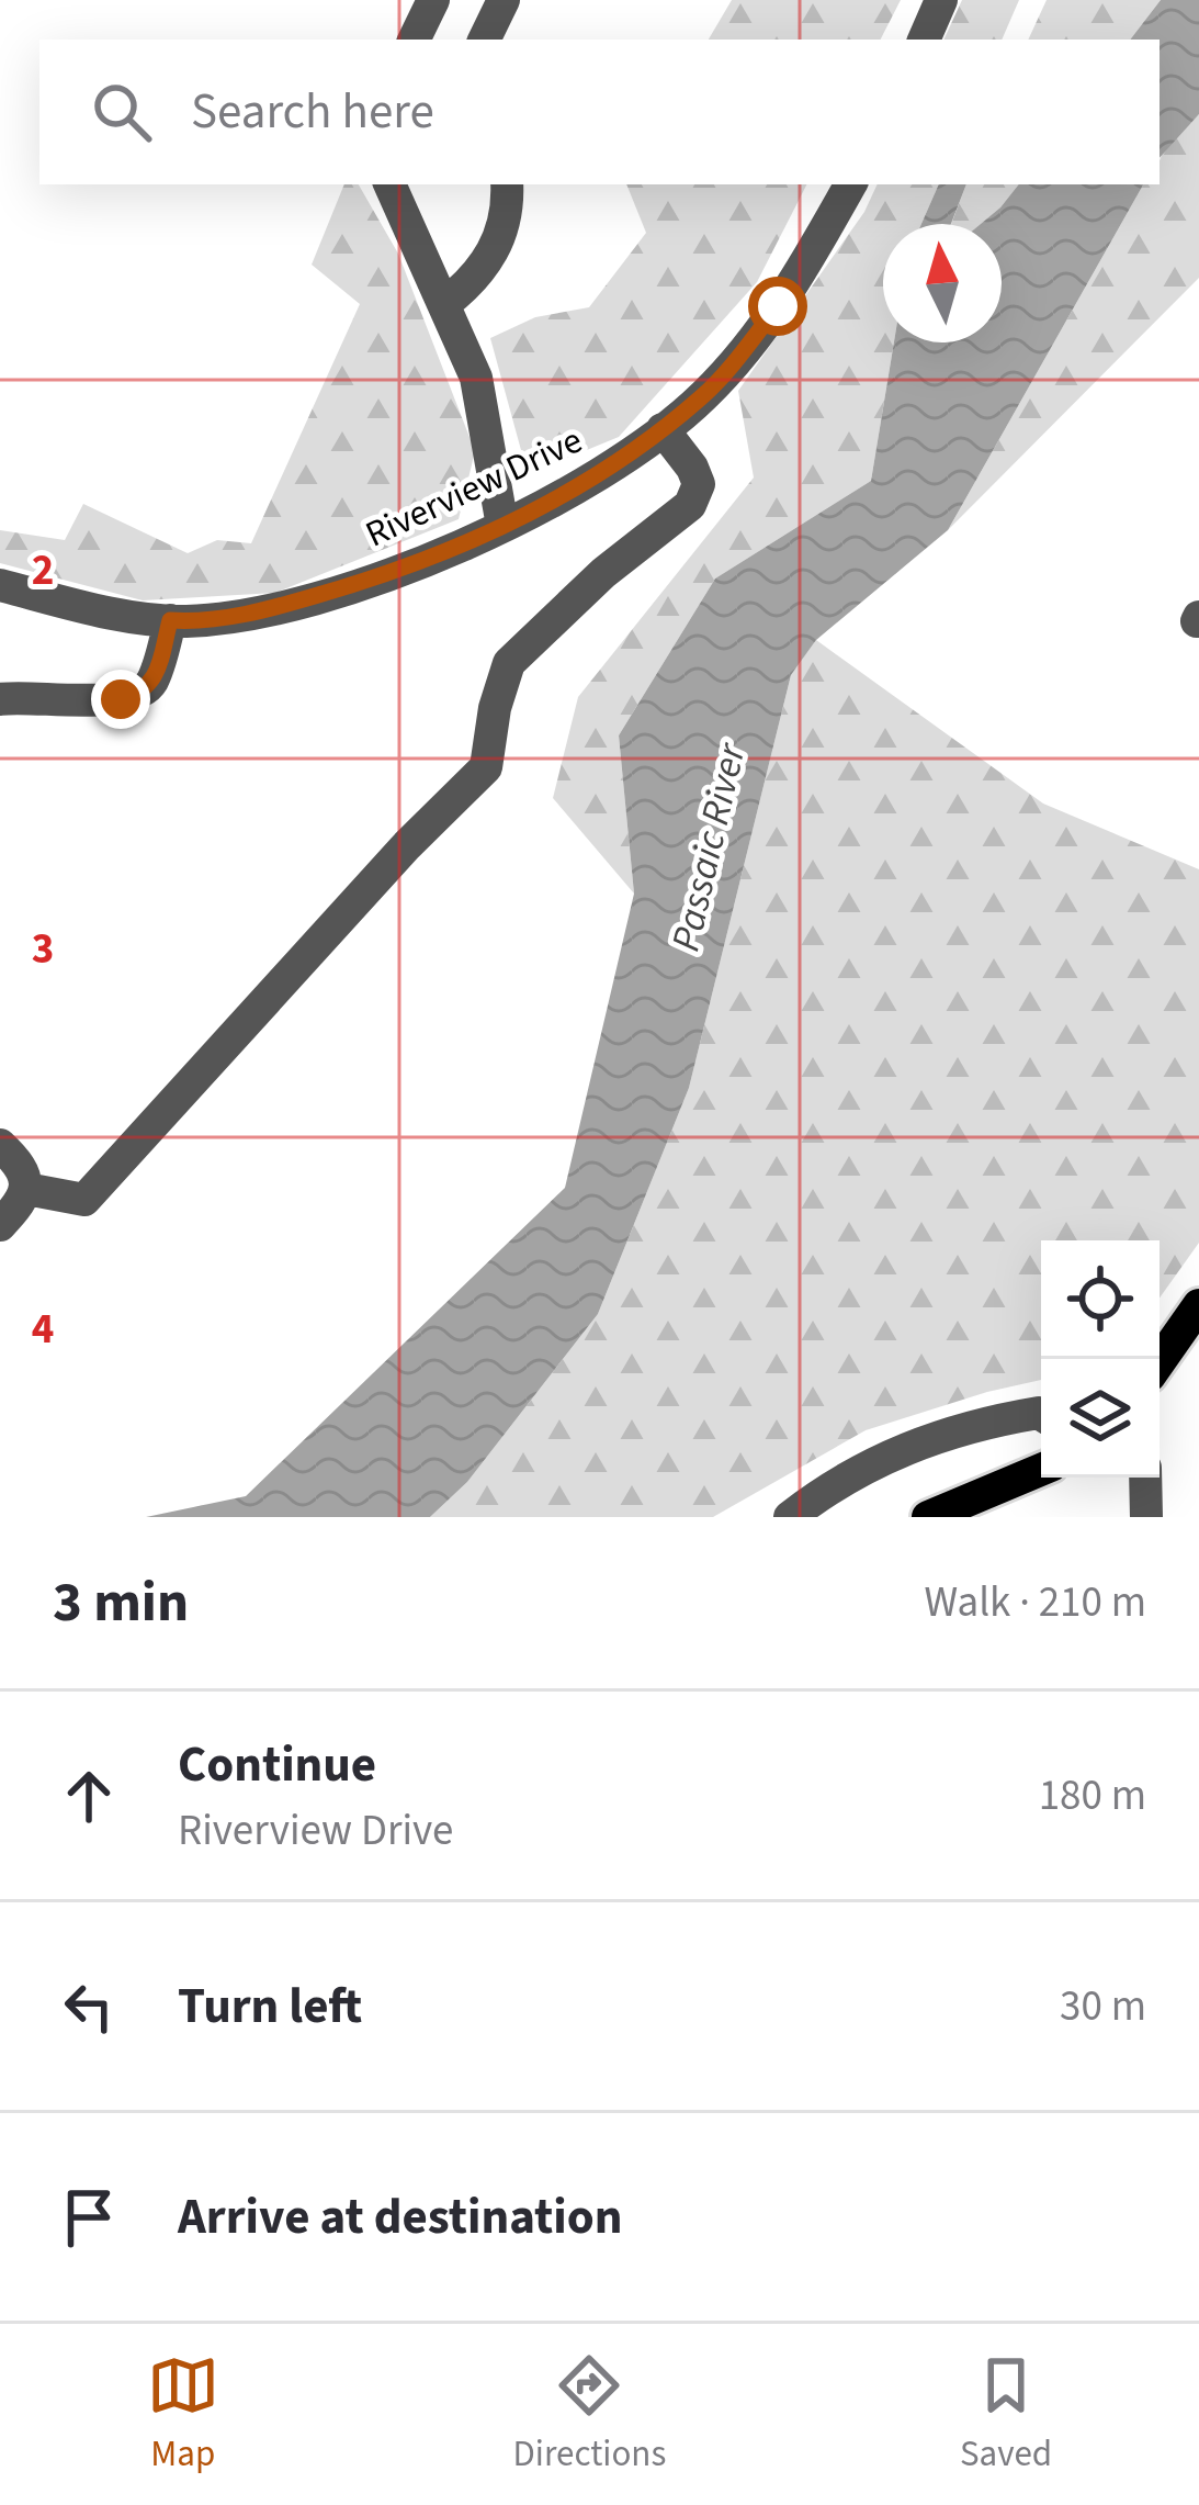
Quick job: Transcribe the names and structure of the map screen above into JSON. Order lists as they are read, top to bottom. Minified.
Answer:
{"streets":{"street":["Riverview Drive"]},"water":["Passaic River"],"north":"top","page":{"search":"Search here","heading":["3 min","Walk · 210 m"],"list":[["Continue","Riverview Drive","180 m"],["Turn left","30 m"],"Arrive at destination"],"nav":["Map","Directions","Saved"]},"grid":{"rows":["2","3","4"]}}
